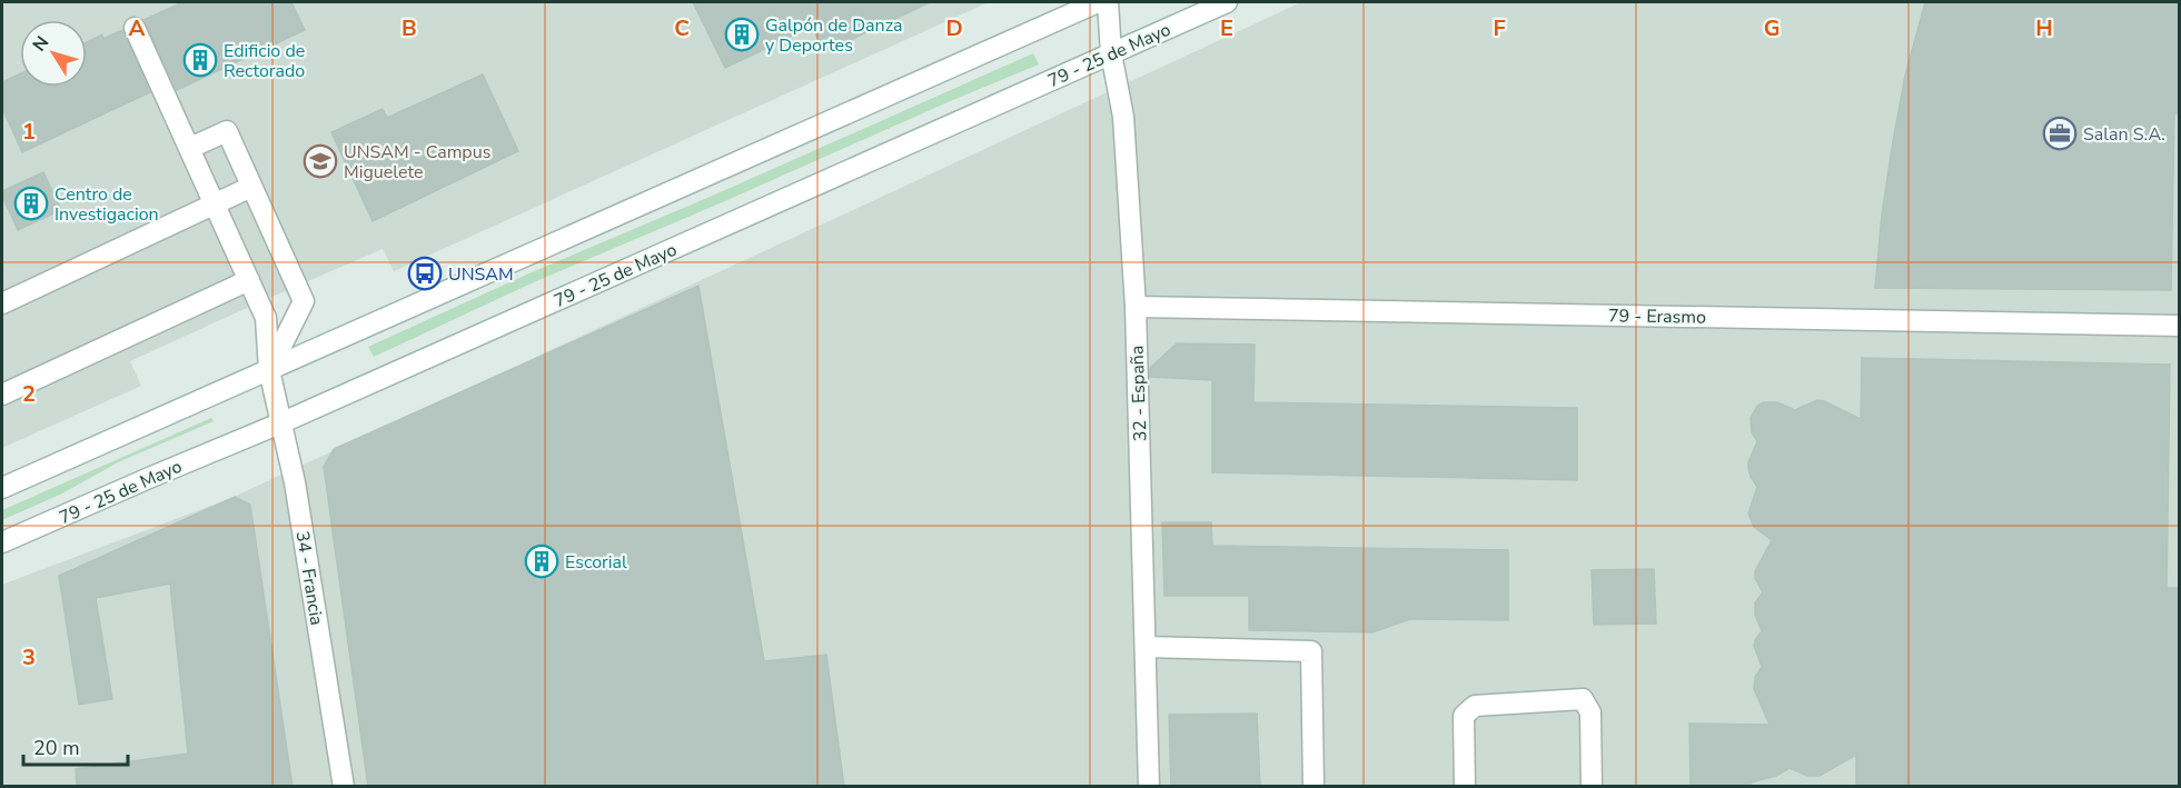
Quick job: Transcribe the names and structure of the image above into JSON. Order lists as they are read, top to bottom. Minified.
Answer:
{"streets":{"main road":["79 - 25 de Mayo","79 - Erasmo","32 - España","34 - Francia"]},"crossings":[["79 - 25 de Mayo","32 - España"],["79 - 25 de Mayo","34 - Francia"],["79 - Erasmo","32 - España"]],"places":{"building":["Galpón de Danza y Deportes","Edificio de Rectorado","Centro de Investigacion","Escorial"],"office":["Salan S.A."],"school or university":["UNSAM - Campus Miguelete"],"bus stop":["UNSAM"]},"scale_bar":"20 m","north":"top left","grid":{"columns":["A","B","C","D","E","F","G","H"],"rows":["1","2","3"]}}
